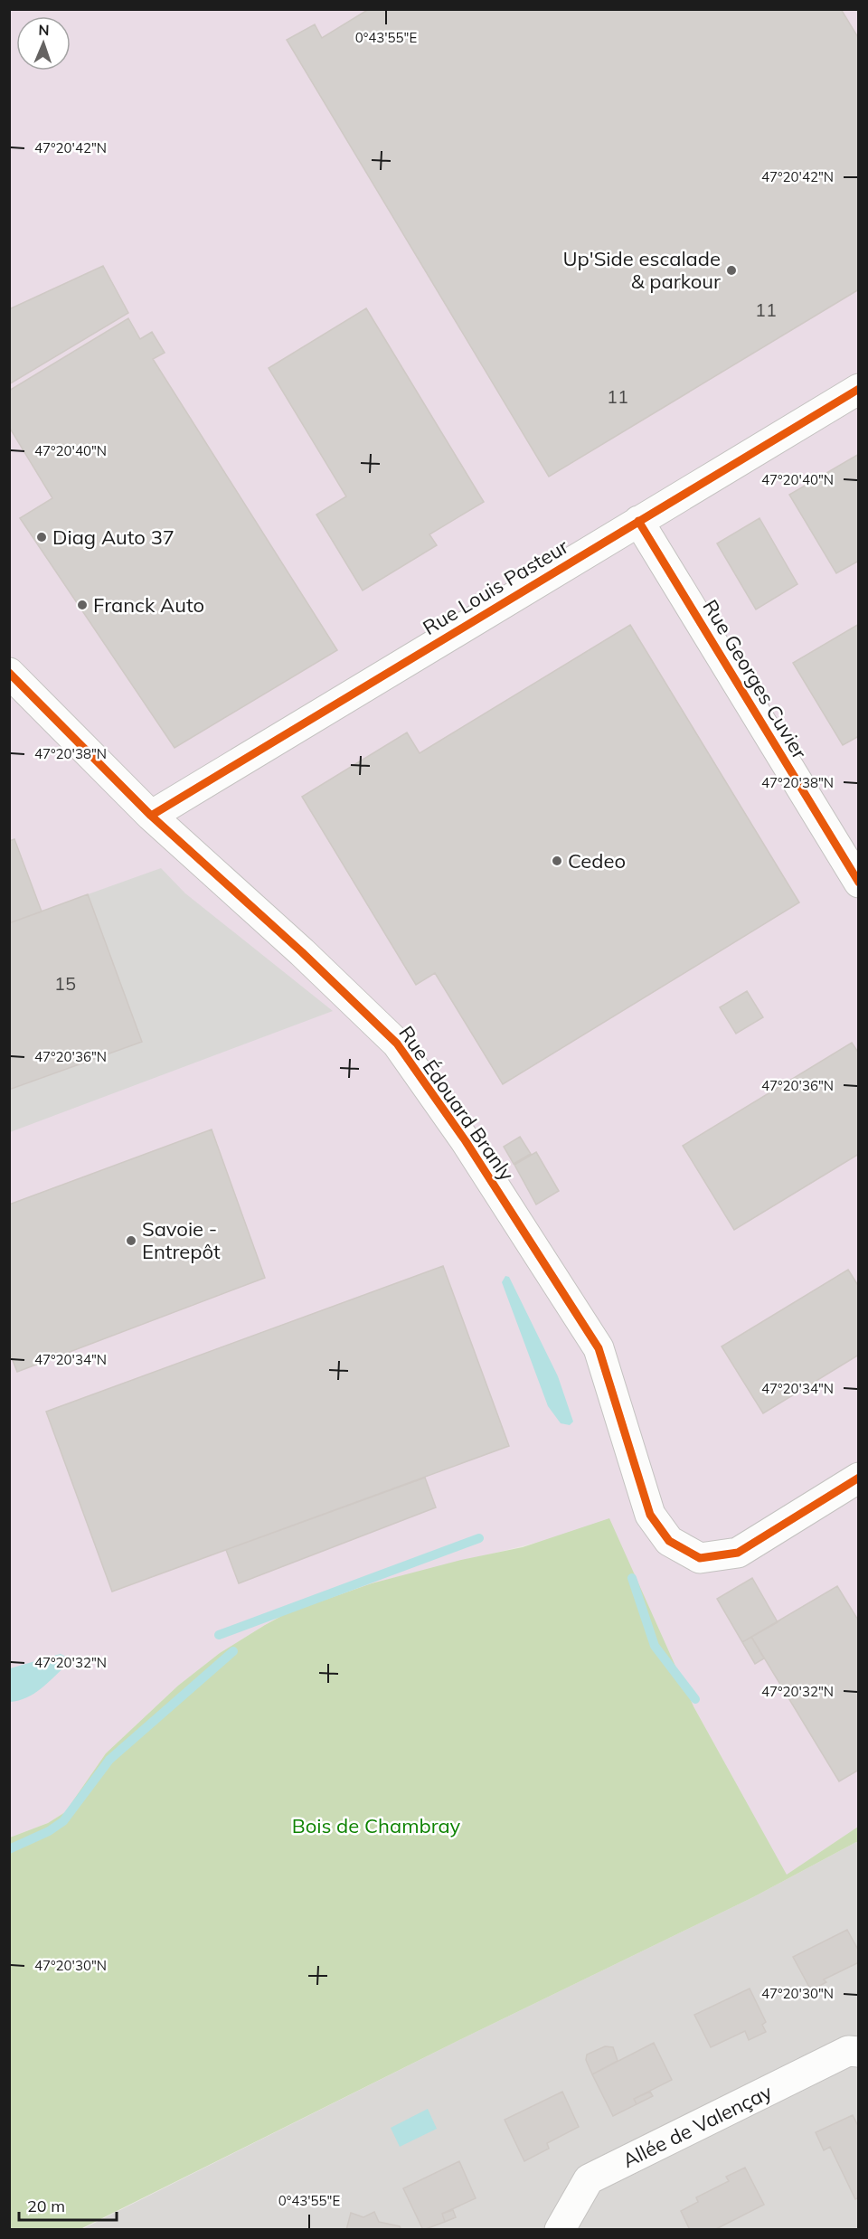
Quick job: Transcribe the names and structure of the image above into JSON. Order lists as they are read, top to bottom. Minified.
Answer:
{"streets":{"street":["Rue Louis Pasteur","Rue Georges Cuvier","Rue Édouard Branly","Allée de Valençay"]},"crossings":[["Rue Louis Pasteur","Rue Georges Cuvier"],["Rue Louis Pasteur","Rue Édouard Branly"]],"parks":["Bois de Chambray"],"places":["Up'Side escalade & parkour","Diag Auto 37","Franck Auto","Cedeo","Savoie - Entrepôt"],"house_numbers":["11","11","15"],"scale_bar":"20 m","north":"top","coordinates":["0°43'55\"E","47°20'42\"N","47°20'40\"N","47°20'38\"N","47°20'36\"N","47°20'34\"N","47°20'32\"N","47°20'30\"N"]}
